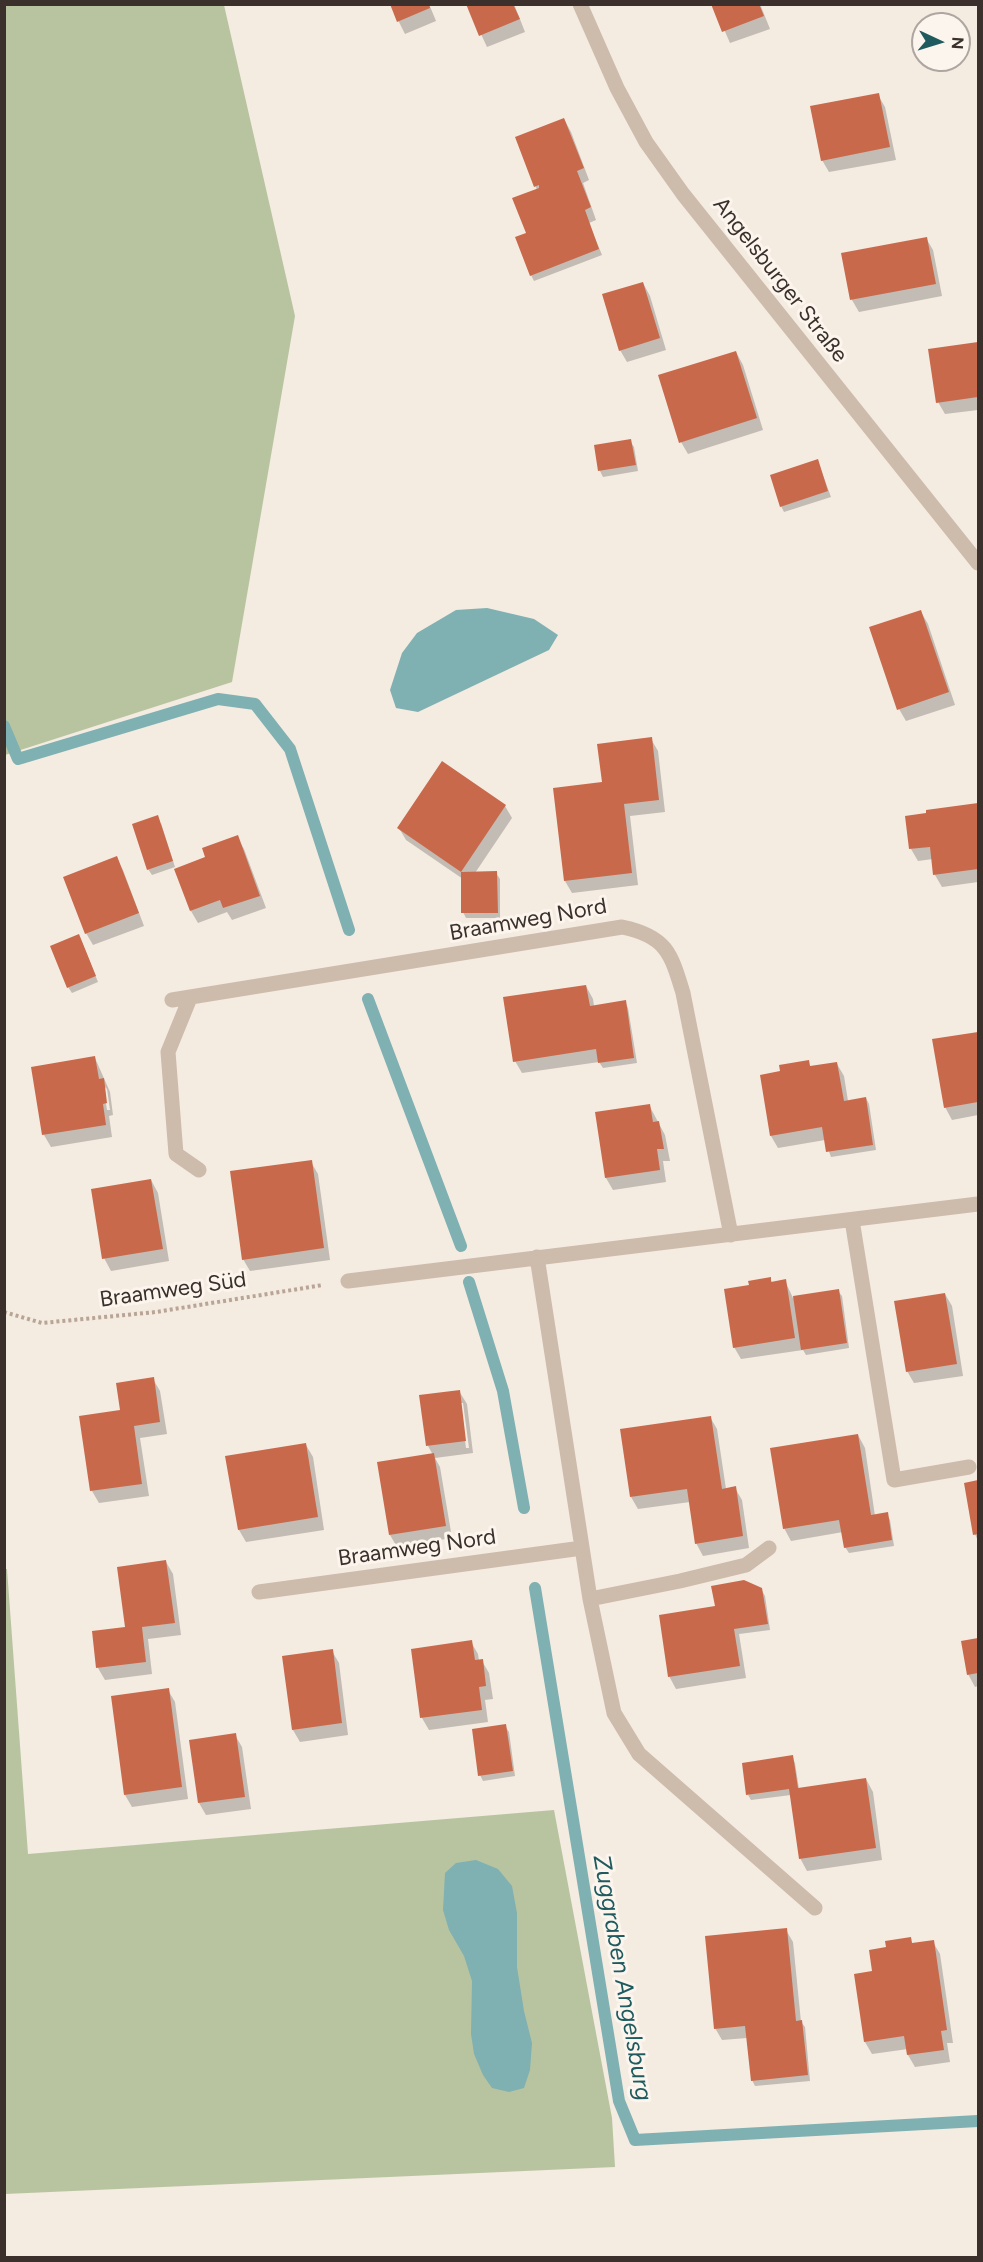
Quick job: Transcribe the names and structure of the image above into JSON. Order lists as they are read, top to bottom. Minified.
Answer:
{"streets":{"street":["Angelsburger Straße","Braamweg Nord"],"path":["Braamweg Süd"]},"water":["Zuggraben Angelsburg"],"north":"right"}
